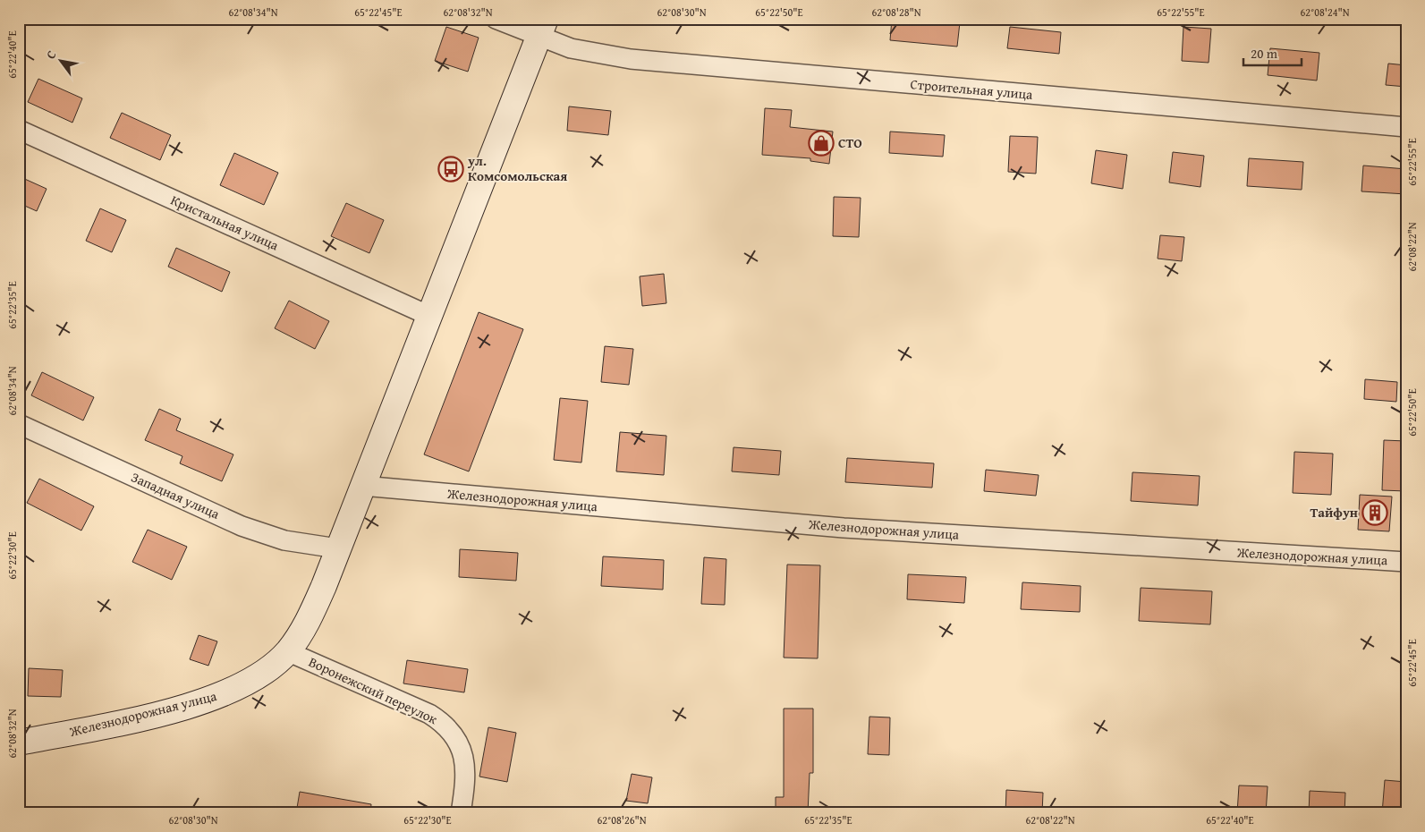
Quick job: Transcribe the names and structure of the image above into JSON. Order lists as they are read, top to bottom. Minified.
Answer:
{"streets":{"main road":["Железнодорожная улица"],"street":["Строительная улица","Кристальная улица","Западная улица","Воронежский переулок"]},"crossings":[["Строительная улица","Железнодорожная улица"],["Кристальная улица","Железнодорожная улица"],["Западная улица","Железнодорожная улица"],["Железнодорожная улица","Воронежский переулок"]],"places":{"shop":["СТО"],"bus stop":["ул. Комсомольская"],"building":["Тайфун"]},"scale_bar":"20 m","north":"top left","coordinates":["62°08'34\"N","65°22'45\"E","62°08'32\"N","62°08'30\"N","65°22'50\"E","62°08'28\"N","65°22'55\"E","62°08'24\"N","65°22'40\"E","62°08'22\"N","65°22'35\"E","65°22'30\"E","62°08'26\"N"]}
